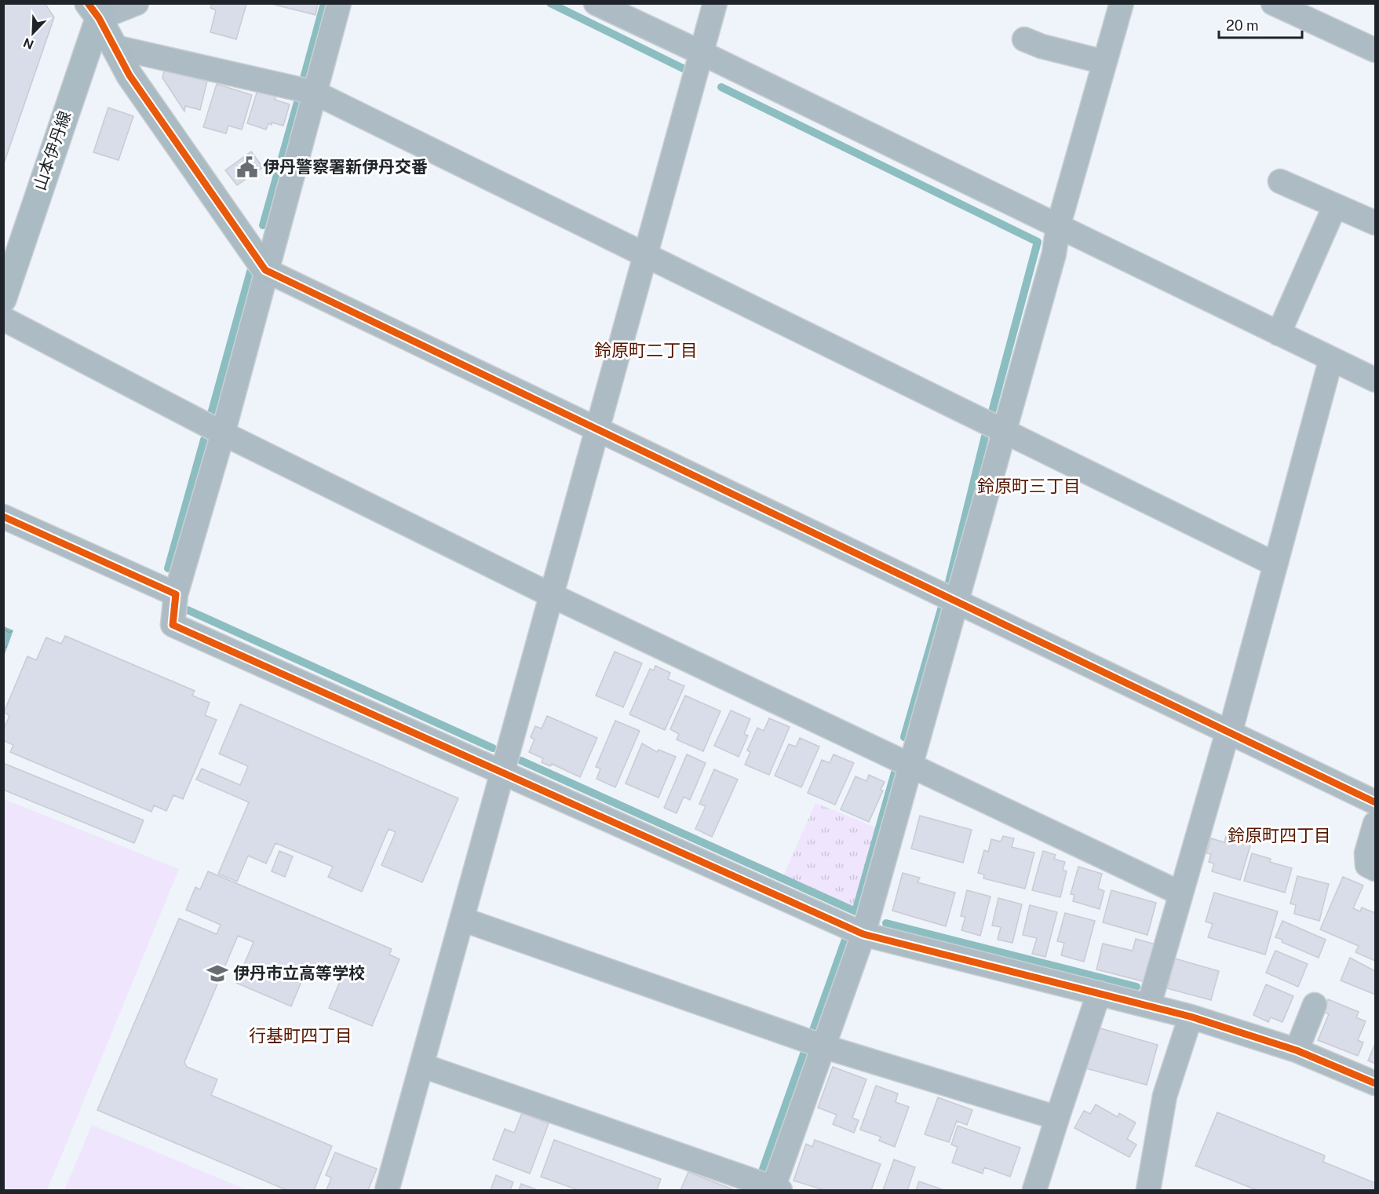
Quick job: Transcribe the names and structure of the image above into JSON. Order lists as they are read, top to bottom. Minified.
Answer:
{"streets":{"street":["山本伊丹線"]},"districts":["鈴原町二丁目","鈴原町三丁目","鈴原町四丁目","行基町四丁目"],"places":{"public building":["伊丹警察署新伊丹交番"],"school or university":["伊丹市立高等学校"]},"scale_bar":"20 m","north":"bottom left"}
